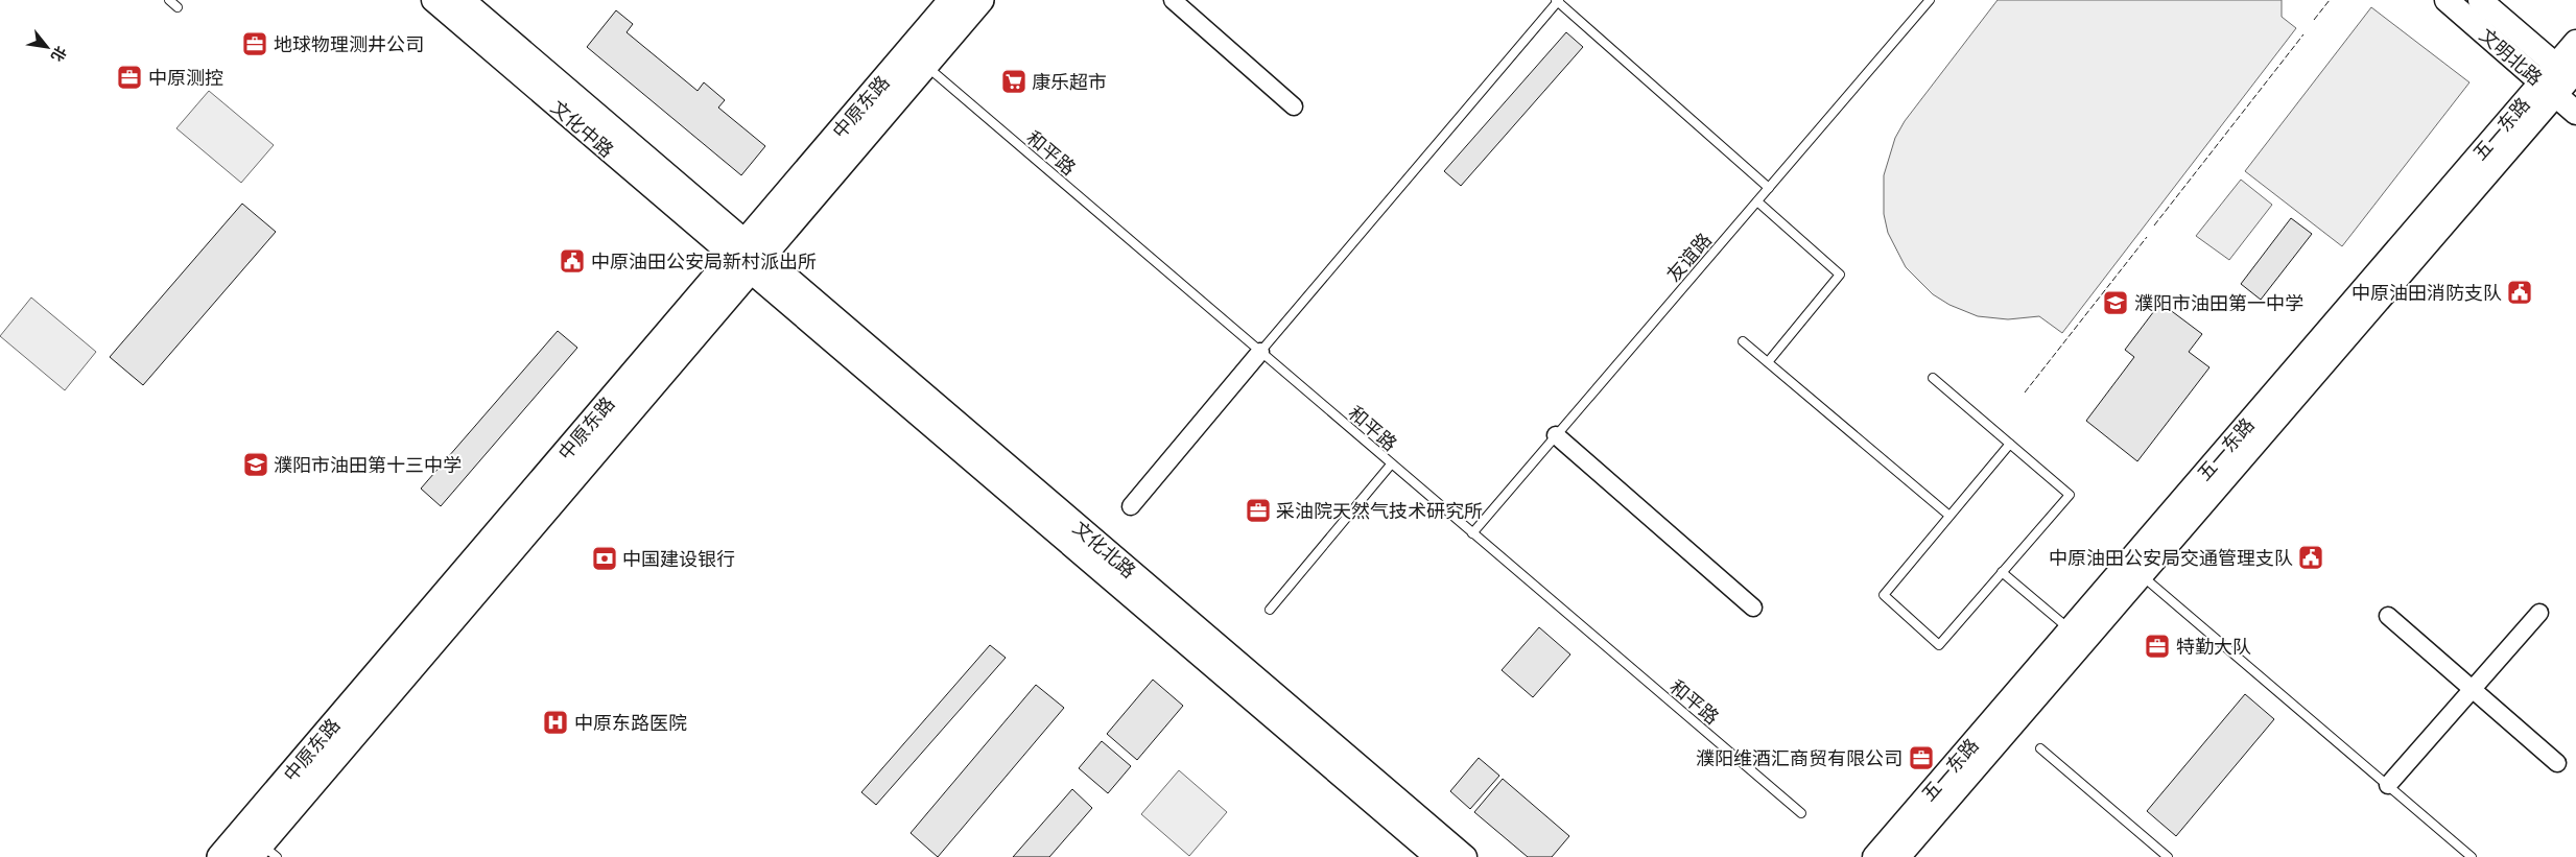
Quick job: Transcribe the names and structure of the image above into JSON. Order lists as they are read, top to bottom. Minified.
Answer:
{"streets":{"main road":["中原东路"],"street":["文明北路","文化中路","五一东路","文化北路"],"lane":["和平路","友谊路"]},"crossings":[["文明北路","五一东路"],["中原东路","文化中路"],["中原东路","和平路"],["中原东路","文化北路"],["文化中路","文化北路"],["和平路","友谊路"]],"places":{"office":["地球物理测井公司","中原测控","采油院天然气技术研究所","特勤大队","濮阳维酒汇商贸有限公司"],"supermarket":["康乐超市"],"public building":["中原油田公安局新村派出所","中原油田消防支队","中原油田公安局交通管理支队"],"school or university":["濮阳市油田第一中学","濮阳市油田第十三中学"],"bank":["中国建设银行"],"hospital":["中原东路医院"]},"north":"bottom right"}
